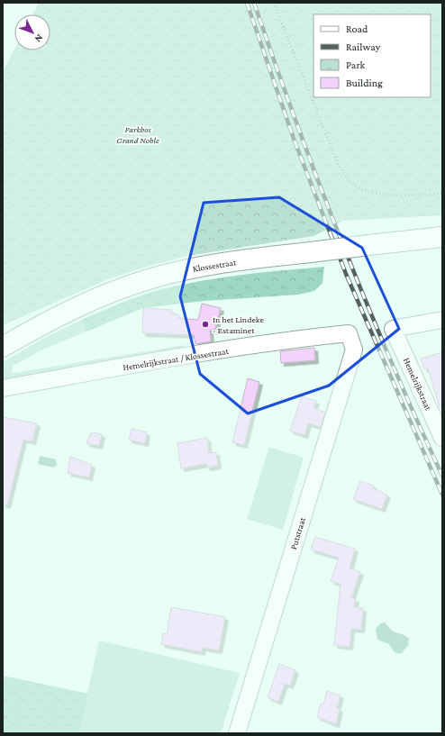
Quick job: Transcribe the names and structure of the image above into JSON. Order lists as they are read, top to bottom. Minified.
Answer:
{"streets":{"street":["Klossestraat","Hemelrijkstraat / Klossestraat","Hemelrijkstraat","Putstraat"]},"crossings":[["Hemelrijkstraat / Klossestraat","Putstraat"]],"parks":["Parkbos Grand Noble"],"places":["In het Lindeke - Estaminet"],"legend":["Road","Railway","Park","Building"],"north":"bottom right"}
